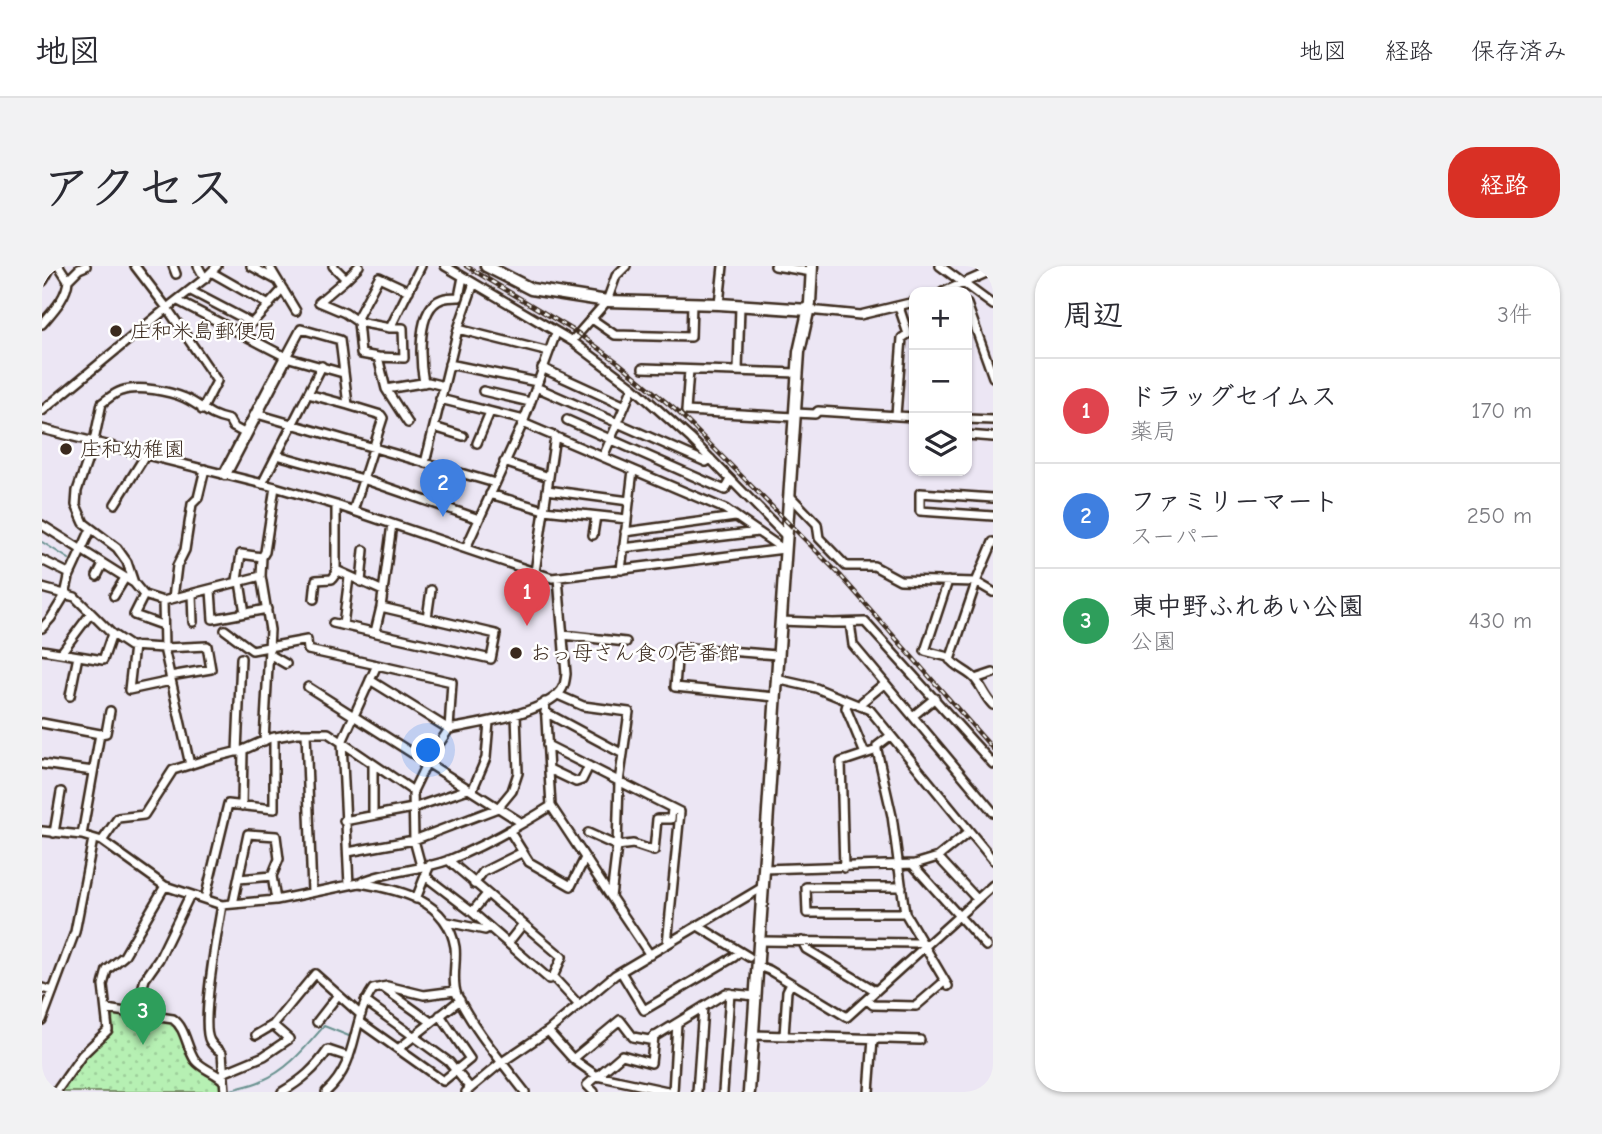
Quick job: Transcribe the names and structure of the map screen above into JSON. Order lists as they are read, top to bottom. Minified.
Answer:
{"places":["庄和米島郵便局","庄和幼稚園","おっ母さん食の壱番館"],"page":{"header":"地図","nav":["地図","経路","保存済み"],"title":"アクセス","buttons":"経路","heading":["周辺","3件"],"map_buttons":["+","−"],"list":[{"mark":"1","name":"ドラッグセイムス","note":"薬局","value":"170 m"},{"mark":"2","name":"ファミリーマート","note":"スーパー","value":"250 m"},{"mark":"3","name":"東中野ふれあい公園","note":"公園","value":"430 m"}],"pins":["2","1","3"]}}
